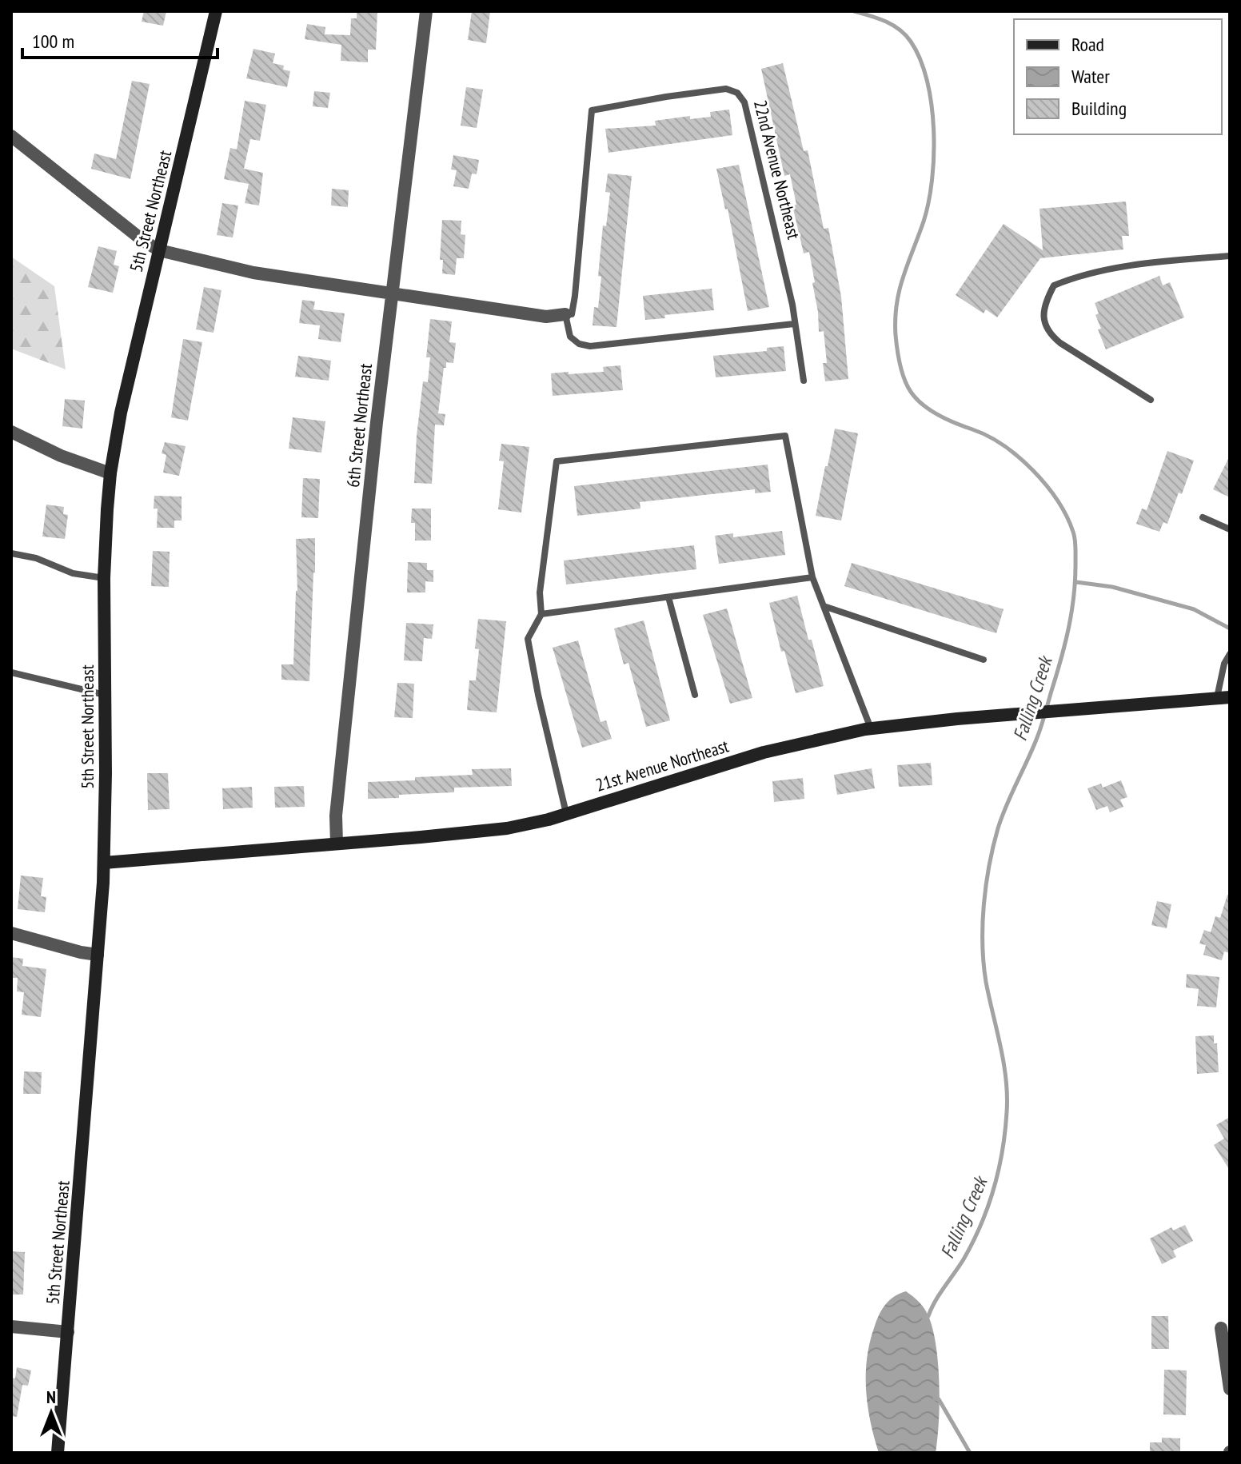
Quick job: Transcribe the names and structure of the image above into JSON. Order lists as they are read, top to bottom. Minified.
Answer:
{"streets":{"street":["5th Street Northeast","6th Street Northeast","21st Avenue Northeast"],"lane":["22nd Avenue Northeast"]},"crossings":[["5th Street Northeast","21st Avenue Northeast"],["6th Street Northeast","21st Avenue Northeast"]],"water":["Falling Creek"],"legend":["Road","Water","Building"],"scale_bar":"100 m","north":"top"}
